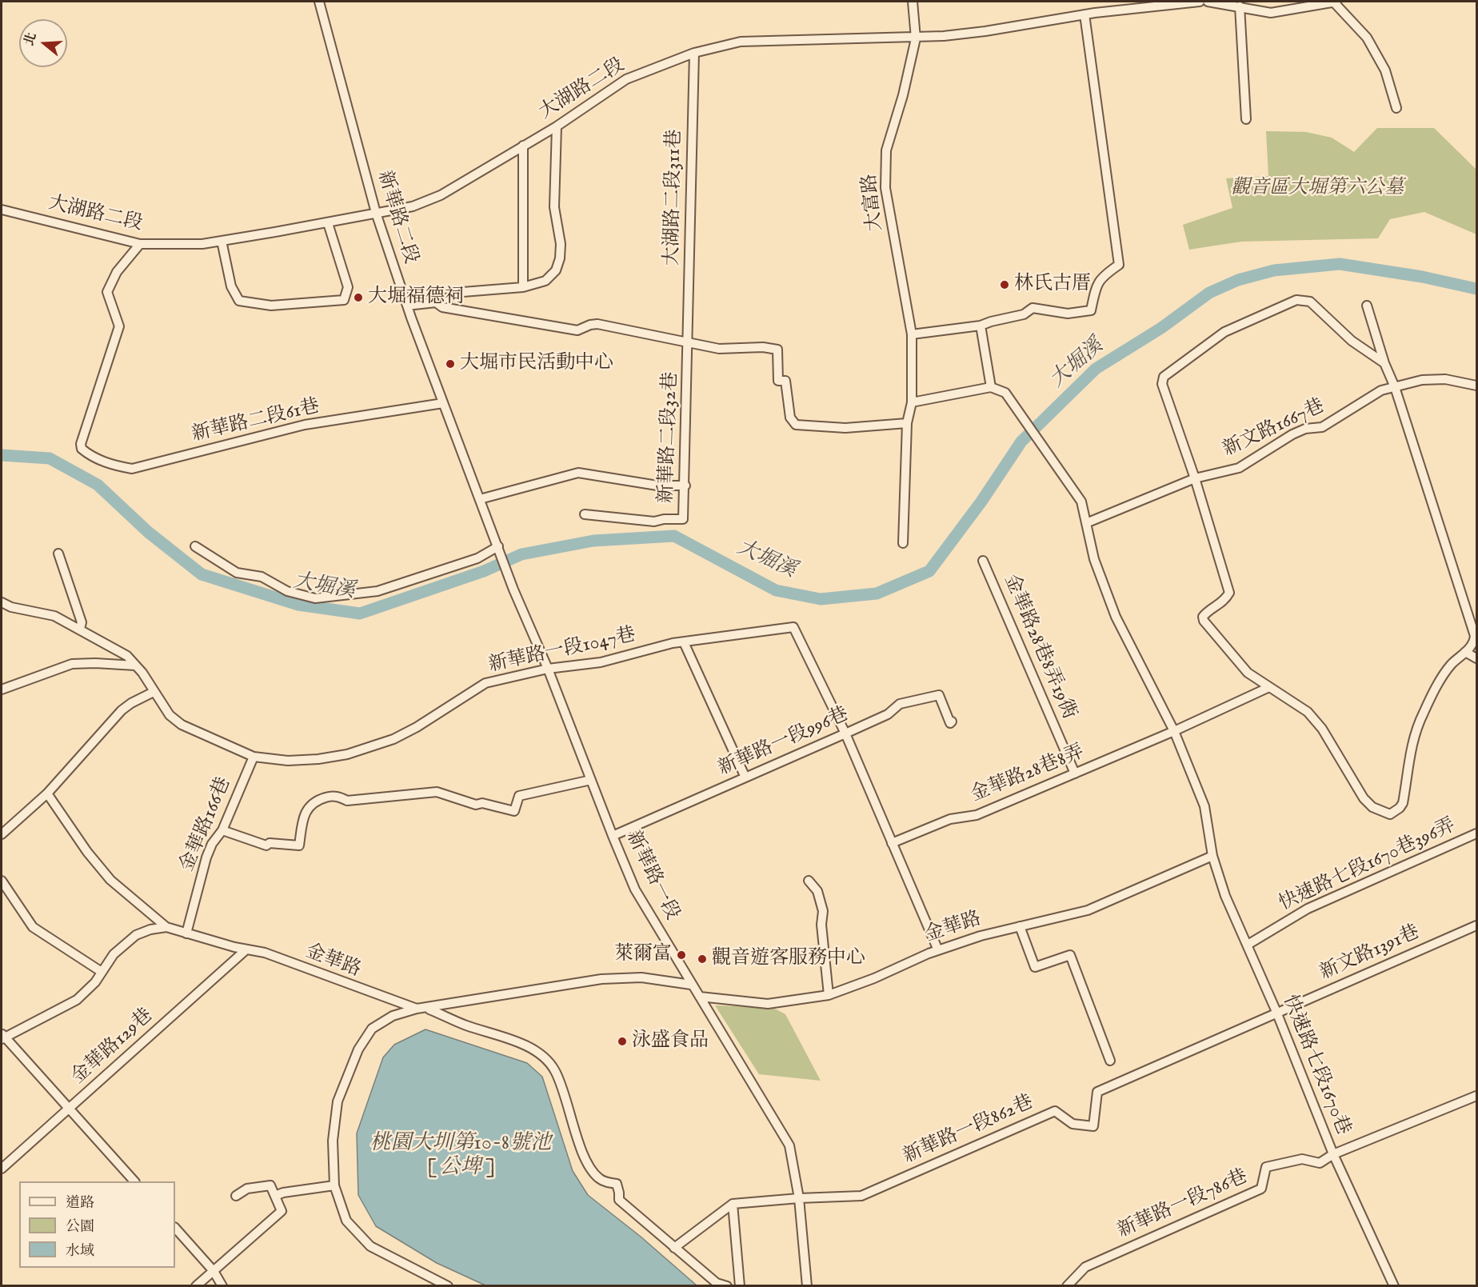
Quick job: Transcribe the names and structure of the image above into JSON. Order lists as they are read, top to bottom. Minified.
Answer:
{"streets":{"street":["大湖路二段","大湖路二段311巷","大富路","新華路二段","新華路二段61巷","新文路1667巷","新華路二段32巷","金華路28巷8弄19衖","新華路一段1047巷","新華路一段996巷","金華路28巷8弄","金華路166巷","快速路七段1670巷396弄","新華路一段","金華路","新文路1391巷","金華路129巷","快速路七段1670巷","新華路一段862巷","新華路一段786巷"]},"crossings":[["大湖路二段","大湖路二段311巷"],["大湖路二段","大富路"],["大湖路二段","新華路二段"],["大湖路二段","新華路二段61巷"],["大湖路二段311巷","新華路二段32巷"],["新華路二段","新華路二段61巷"],["新華路二段","新華路一段"],["新文路1667巷","快速路七段1670巷"],["金華路28巷8弄19衖","金華路28巷8弄"],["新華路一段1047巷","新華路一段996巷"],["新華路一段1047巷","金華路166巷"],["新華路一段1047巷","新華路一段"],["新華路一段996巷","新華路一段"],["金華路28巷8弄","快速路七段1670巷"],["金華路166巷","金華路"],["快速路七段1670巷396弄","快速路七段1670巷"],["新華路一段","金華路"],["新華路一段","新華路一段862巷"],["金華路","金華路129巷"],["金華路","快速路七段1670巷"],["新文路1391巷","快速路七段1670巷"],["新文路1391巷","新華路一段862巷"],["快速路七段1670巷","新華路一段862巷"],["快速路七段1670巷","新華路一段786巷"]],"water":["大堀溪","桃園大圳第10-8號池 [ 公埤 ]"],"parks":["觀音區大堀第六公墓"],"places":["林氏古厝","大堀福德祠","大堀市民活動中心","萊爾富","觀音遊客服務中心","泳盛食品"],"legend":["道路","公園","水域"],"north":"left"}
